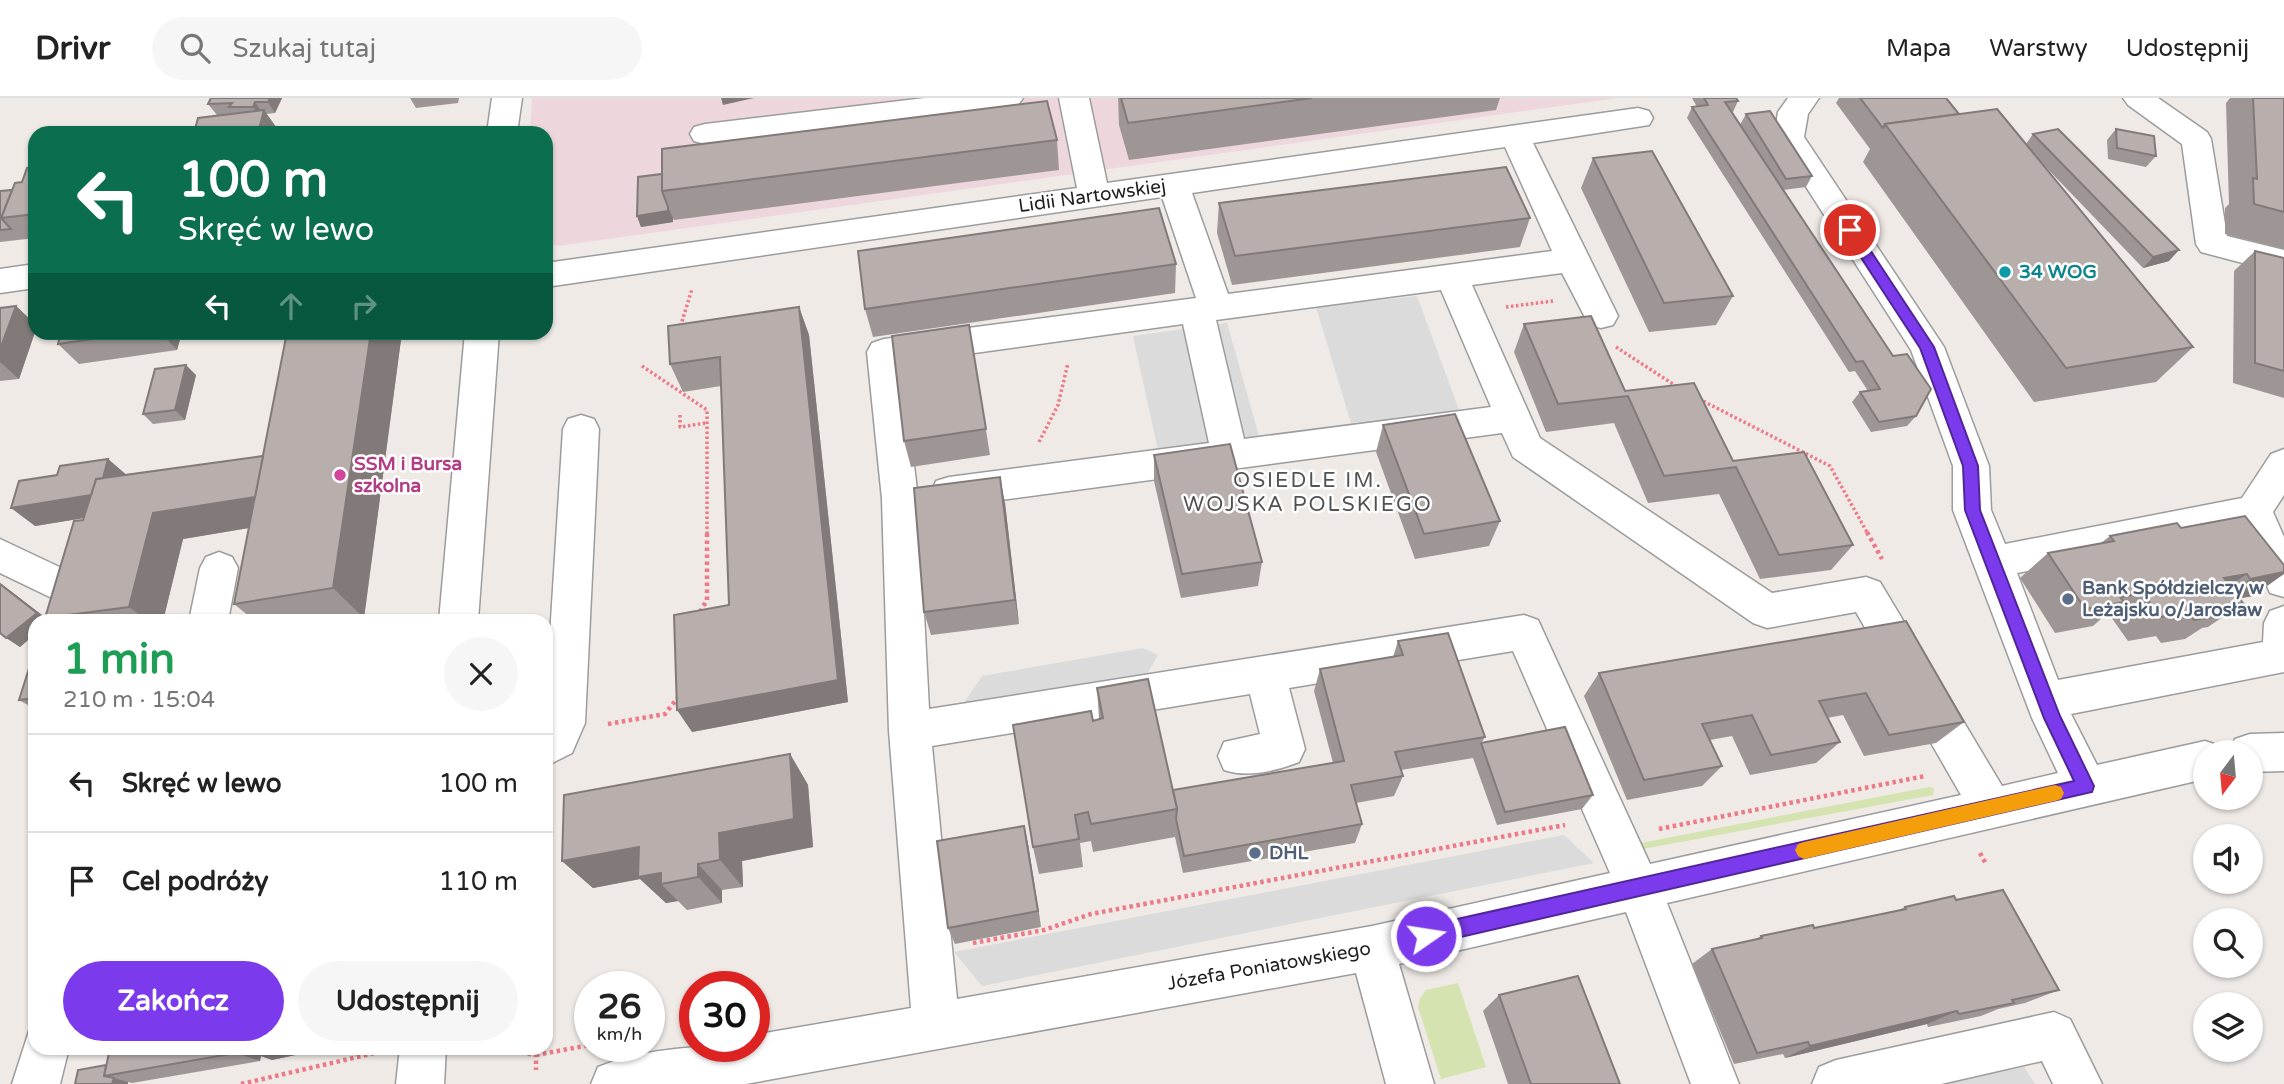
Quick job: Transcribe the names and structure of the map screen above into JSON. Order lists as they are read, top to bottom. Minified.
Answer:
{"streets":{"street":["Lidii Nartowskiej","Józefa Poniatowskiego"]},"districts":["OSIEDLE IM. WOJSKA POLSKIEGO"],"places":["34 WOG","SSM i Bursa szkolna","Bank Spółdzielczy w Leżajsku o/Jarosław","DHL"],"north":"bottom","page":{"header":"Drivr","search":"Szukaj tutaj","nav":["Mapa","Warstwy","Udostępnij"],"turn":["100 m","Skręć w lewo"],"heading":["1 min","210 m · 15:04"],"list":[{"name":"Skręć w lewo","value":"100 m"},{"name":"Cel podróży","value":"110 m"}],"buttons":["Zakończ","Udostępnij"],"speed":"26 km/h","limit":"30"}}
